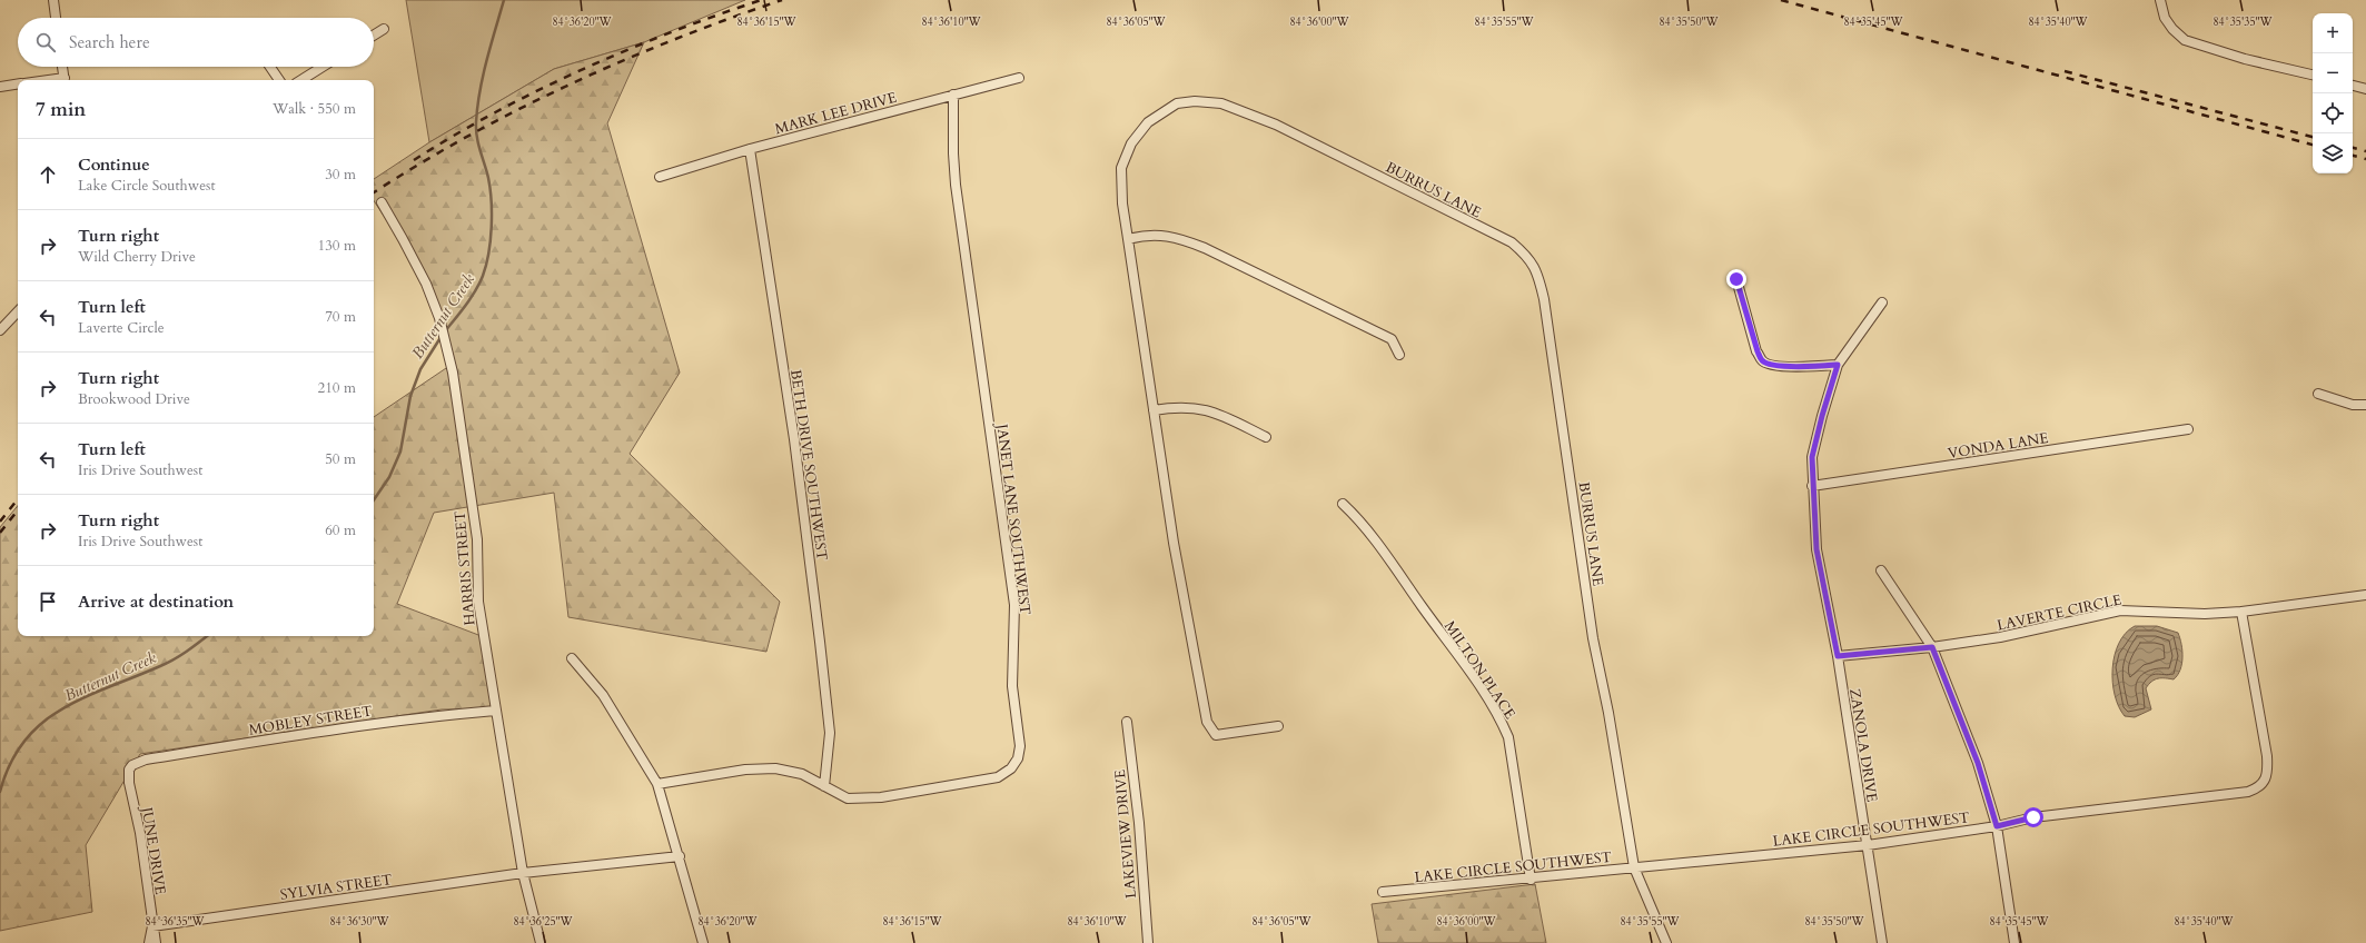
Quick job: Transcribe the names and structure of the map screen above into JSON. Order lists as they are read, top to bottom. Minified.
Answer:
{"streets":{"street":["MARK LEE DRIVE","BURRUS LANE","VONDA LANE","BETH DRIVE SOUTHWEST","JANET LANE SOUTHWEST","HARRIS STREET","LAVERTE CIRCLE","MILTON PLACE","MOBLEY STREET","ZANOLA DRIVE","LAKE CIRCLE SOUTHWEST","LAKEVIEW DRIVE","JUNE DRIVE","SYLVIA STREET"]},"crossings":[["MARK LEE DRIVE","BETH DRIVE SOUTHWEST"],["MARK LEE DRIVE","JANET LANE SOUTHWEST"],["BURRUS LANE","LAKE CIRCLE SOUTHWEST"],["VONDA LANE","ZANOLA DRIVE"],["BETH DRIVE SOUTHWEST","JANET LANE SOUTHWEST"],["HARRIS STREET","MOBLEY STREET"],["HARRIS STREET","SYLVIA STREET"],["LAVERTE CIRCLE","ZANOLA DRIVE"],["LAVERTE CIRCLE","LAKE CIRCLE SOUTHWEST"],["MILTON PLACE","LAKE CIRCLE SOUTHWEST"],["MOBLEY STREET","JUNE DRIVE"],["ZANOLA DRIVE","LAKE CIRCLE SOUTHWEST"],["JUNE DRIVE","SYLVIA STREET"]],"water":["Butternut Creek"],"page":{"map_buttons":["+","−"],"search":"Search here","heading":["7 min","Walk · 550 m"],"list":[["Continue","Lake Circle Southwest","30 m"],["Turn right","Wild Cherry Drive","130 m"],["Turn left","Laverte Circle","70 m"],["Turn right","Brookwood Drive","210 m"],["Turn left","Iris Drive Southwest","50 m"],["Turn right","Iris Drive Southwest","60 m"],"Arrive at destination"]},"coordinates":["84°36'20\"W","84°36'15\"W","84°36'10\"W","84°36'05\"W","84°36'00\"W","84°35'55\"W","84°35'50\"W","84°35'45\"W","84°35'40\"W","84°35'35\"W","84°36'35\"W","84°36'30\"W","84°36'25\"W"]}
